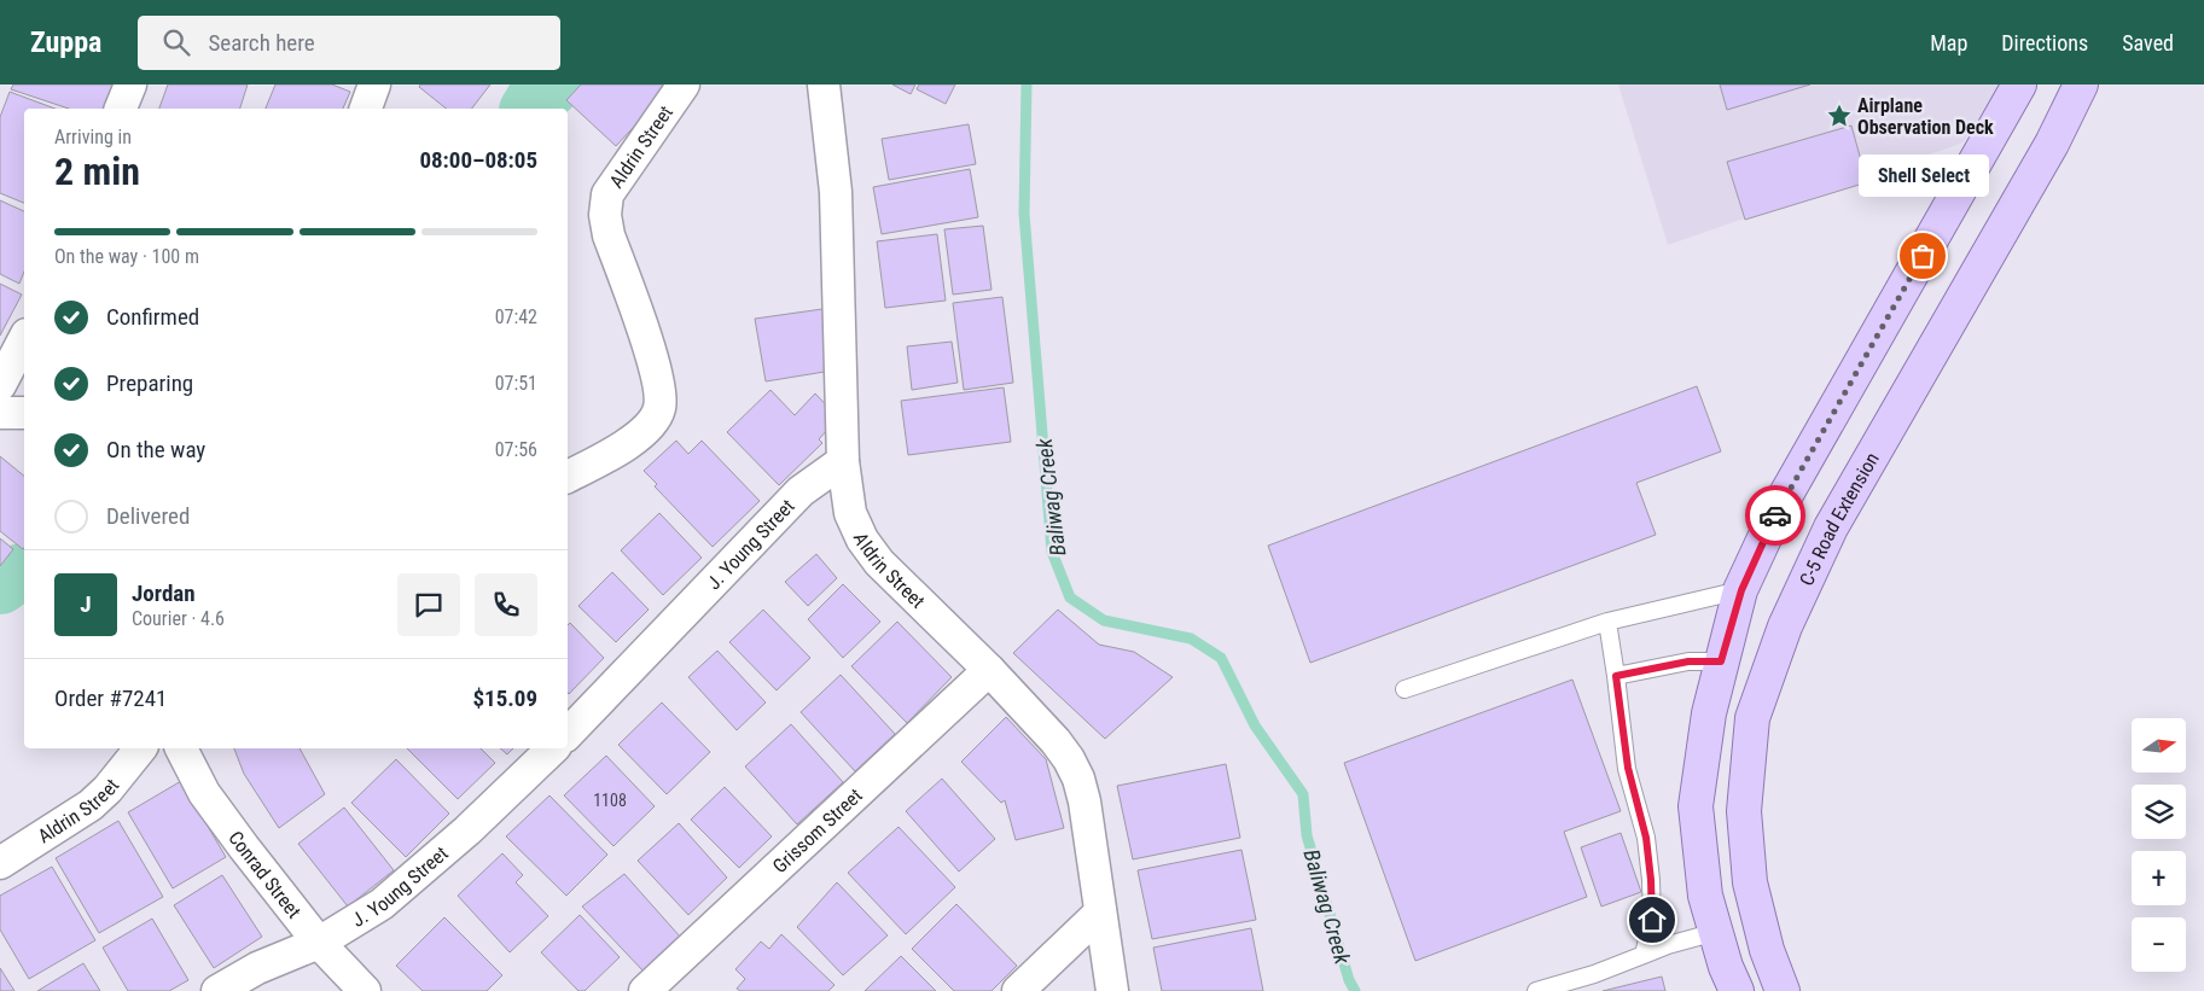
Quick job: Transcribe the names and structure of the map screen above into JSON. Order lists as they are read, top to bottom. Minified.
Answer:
{"streets":{"main road":["C-5 Road Extension"],"street":["Aldrin Street","J. Young Street","Grissom Street","Conrad Street"]},"crossings":[["Aldrin Street","J. Young Street"],["Aldrin Street","Grissom Street"],["J. Young Street","Conrad Street"]],"water":["Baliwag Creek"],"places":{"place":["Airplane Observation Deck"],"other":["Shell Select"]},"house_numbers":["1108"],"north":"right","page":{"header":"Zuppa","search":"Search here","nav":["Map","Directions","Saved"],"heading":["2 min","Arriving in","08:00–08:05"],"panel":["Jordan","Courier · 4.6","Order #7241","$15.09"],"bubble":"Shell Select","bar":"On the way · 100 m","list":[["Confirmed","07:42"],["Preparing","07:51"],["On the way","07:56"],"Delivered"],"round":"J","map_buttons":["+","−"]}}
